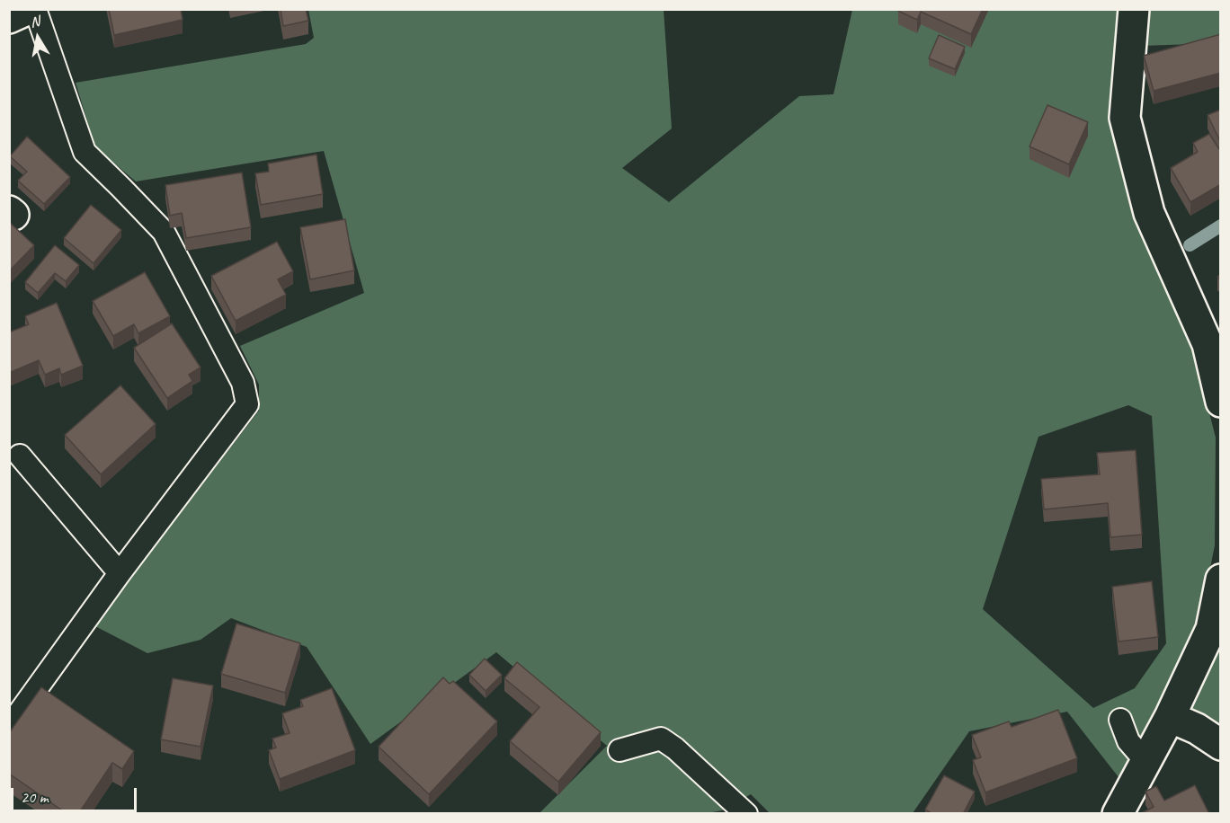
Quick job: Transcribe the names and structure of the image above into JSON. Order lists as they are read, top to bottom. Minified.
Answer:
{"scale_bar":"20 m","north":"top"}
